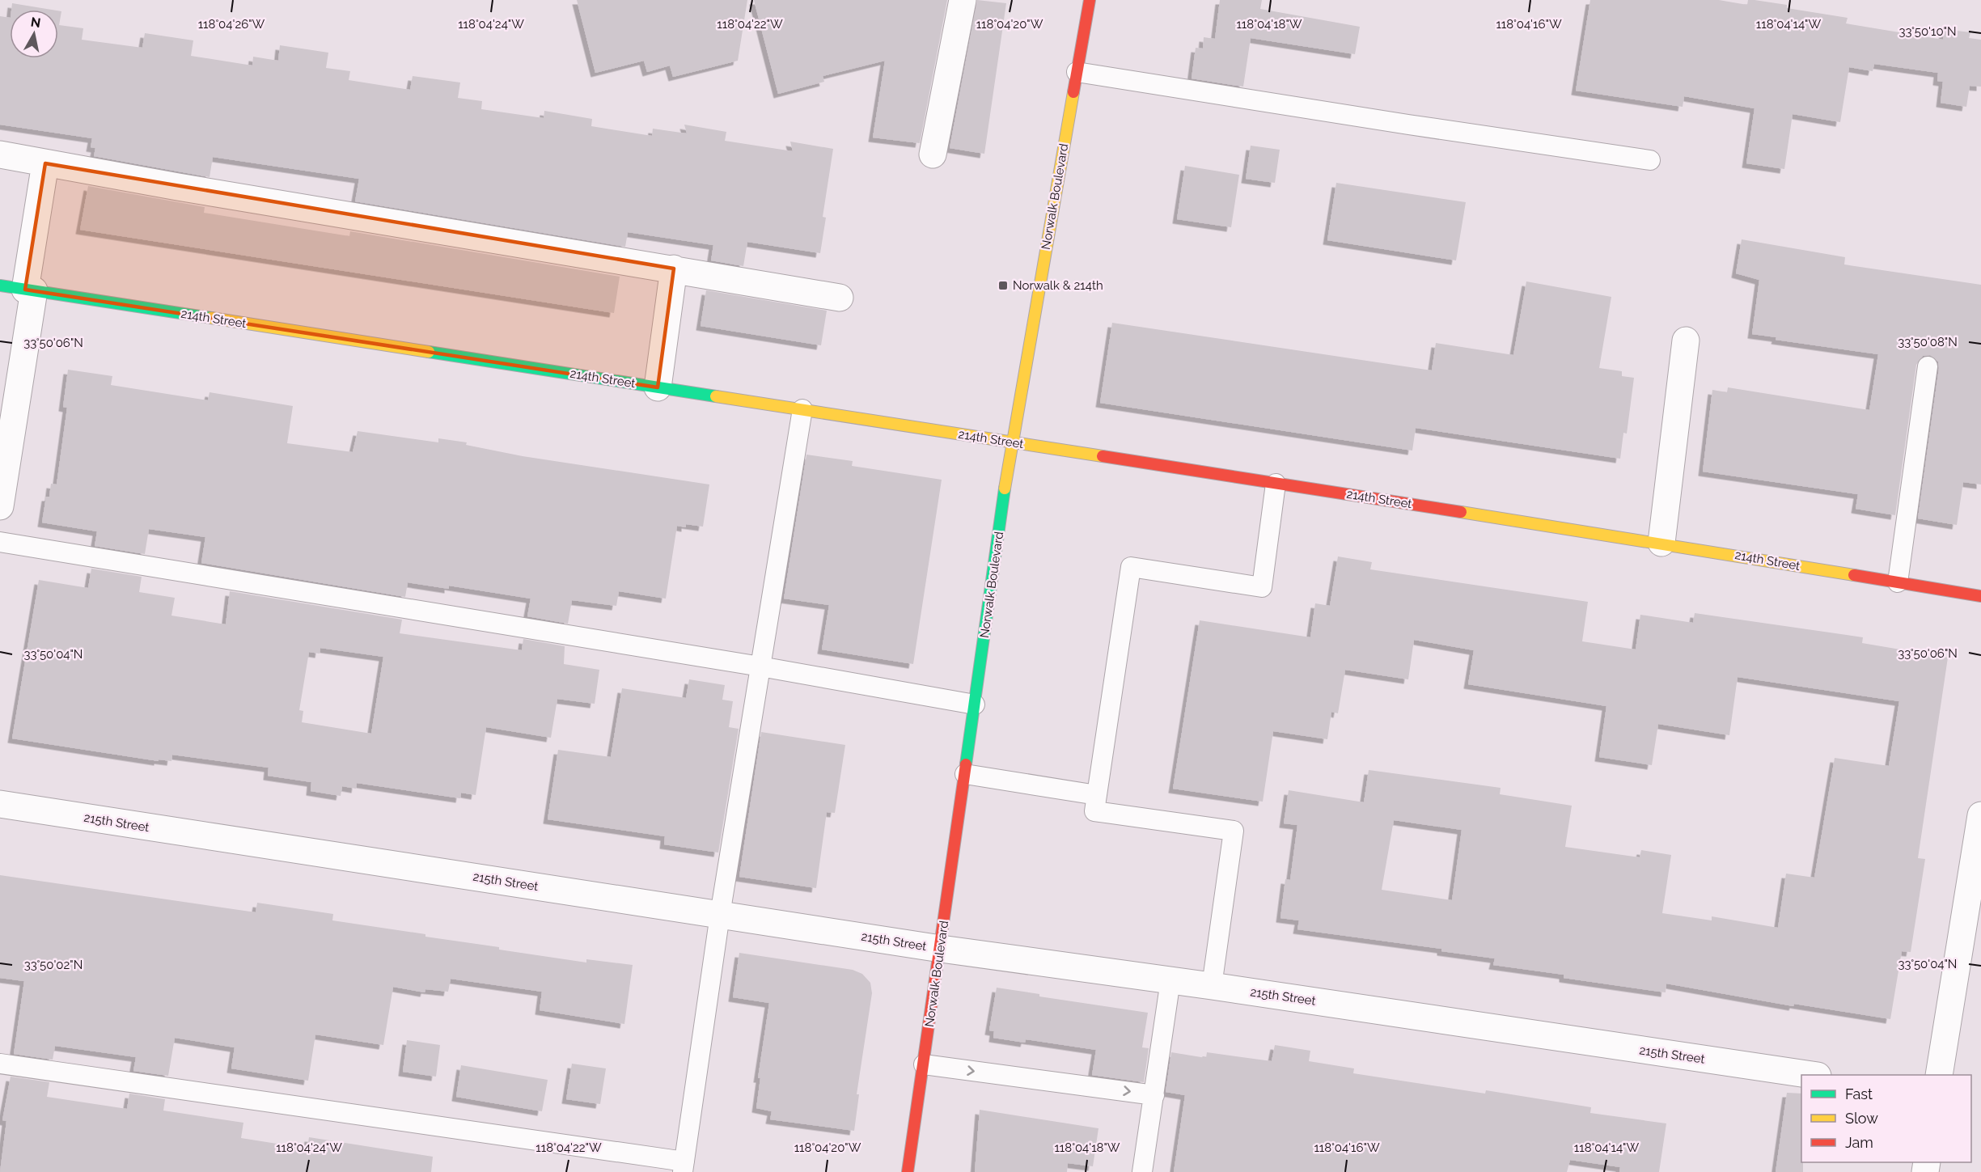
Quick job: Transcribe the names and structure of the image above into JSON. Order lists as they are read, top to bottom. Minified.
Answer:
{"streets":{"street":["Norwalk Boulevard","214th Street","215th Street"]},"crossings":[["Norwalk Boulevard","214th Street"],["Norwalk Boulevard","215th Street"]],"places":{"transit":["Norwalk & 214th"]},"legend":["Fast","Slow","Jam"],"north":"top","coordinates":["118°04'26\"W","118°04'24\"W","118°04'22\"W","118°04'20\"W","118°04'18\"W","118°04'16\"W","118°04'14\"W","33°50'10\"N","33°50'08\"N","33°50'06\"N","33°50'04\"N","33°50'02\"N"]}
